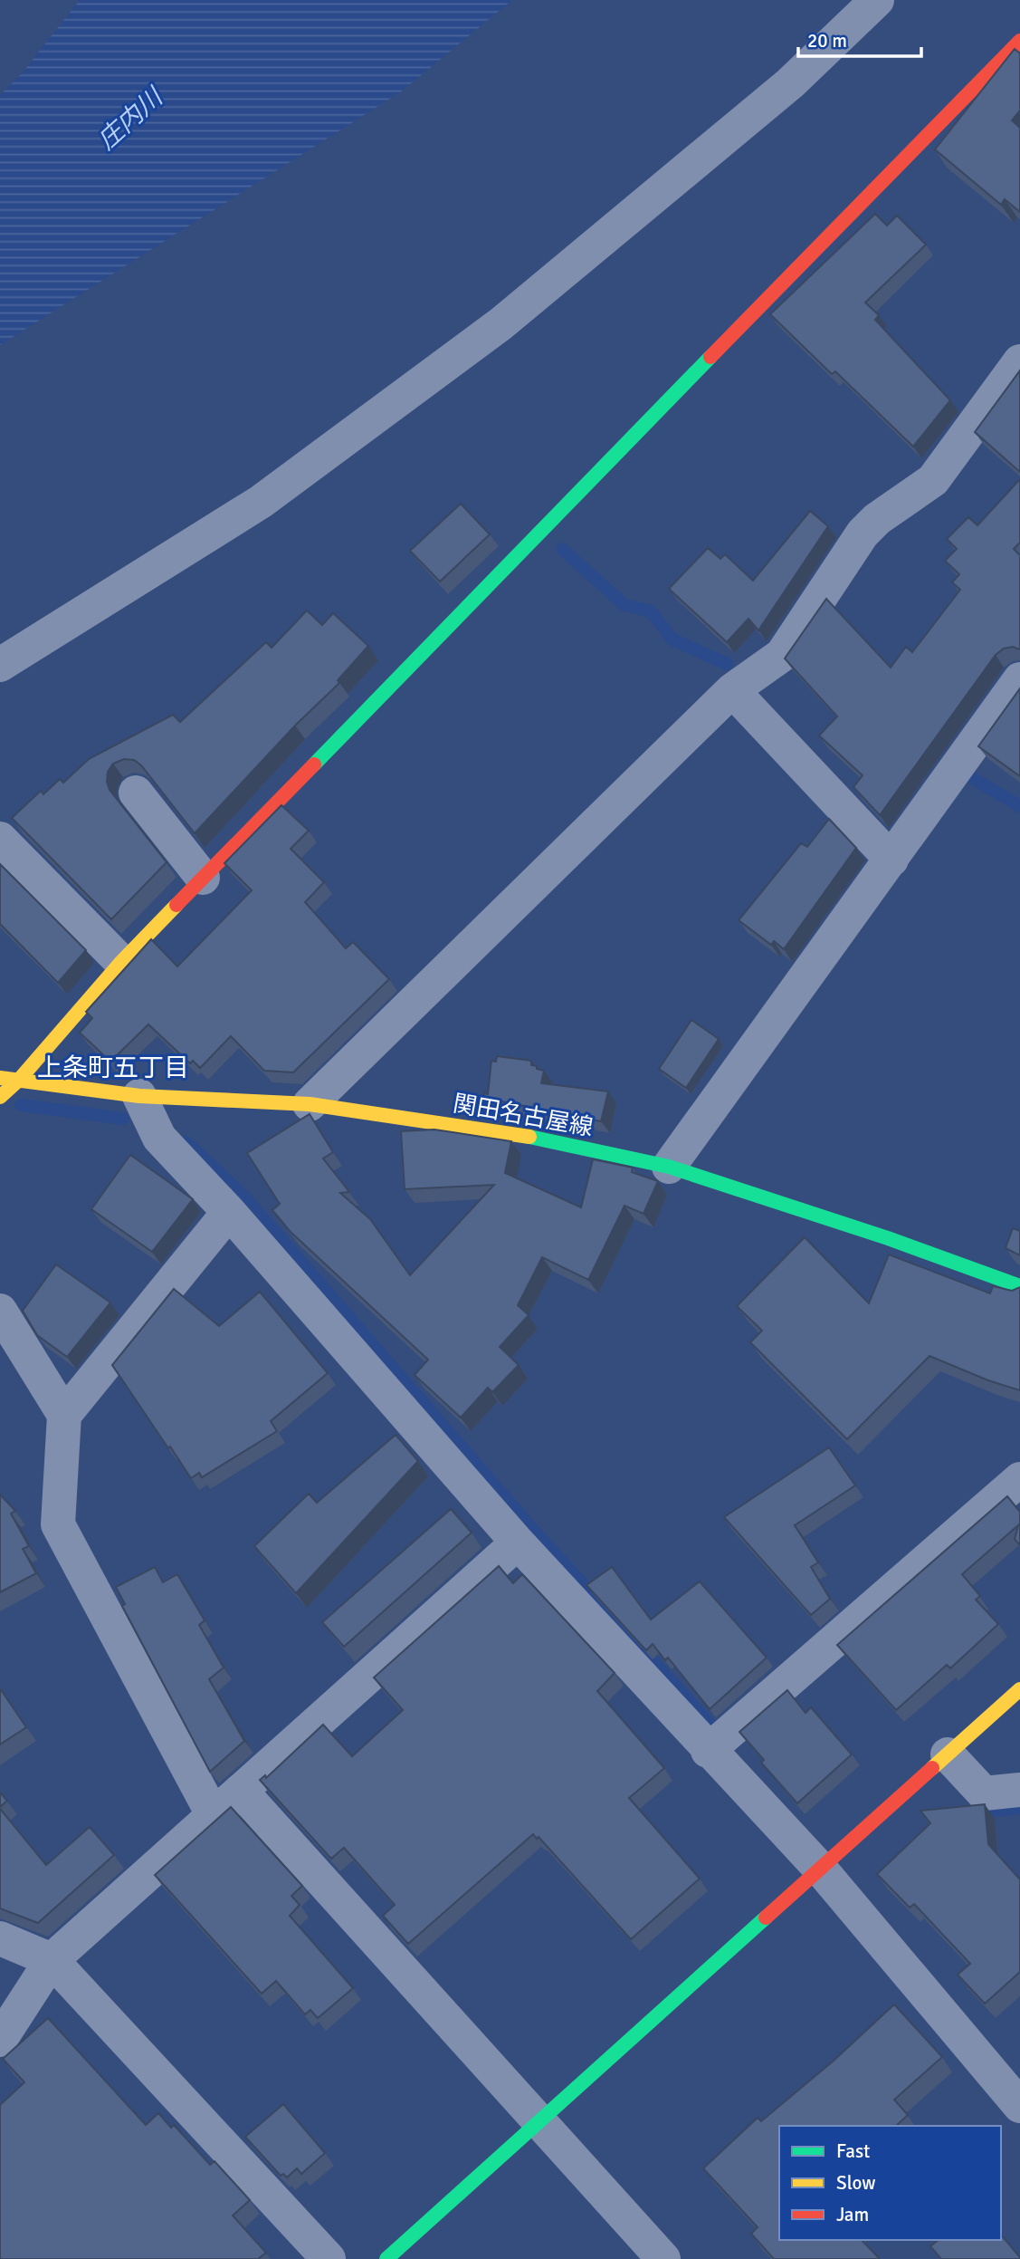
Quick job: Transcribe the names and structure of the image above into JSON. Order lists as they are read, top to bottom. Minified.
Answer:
{"streets":{"street":["関田名古屋線"]},"districts":["上条町五丁目"],"water":["庄内川"],"legend":["Fast","Slow","Jam"],"scale_bar":"20 m"}
